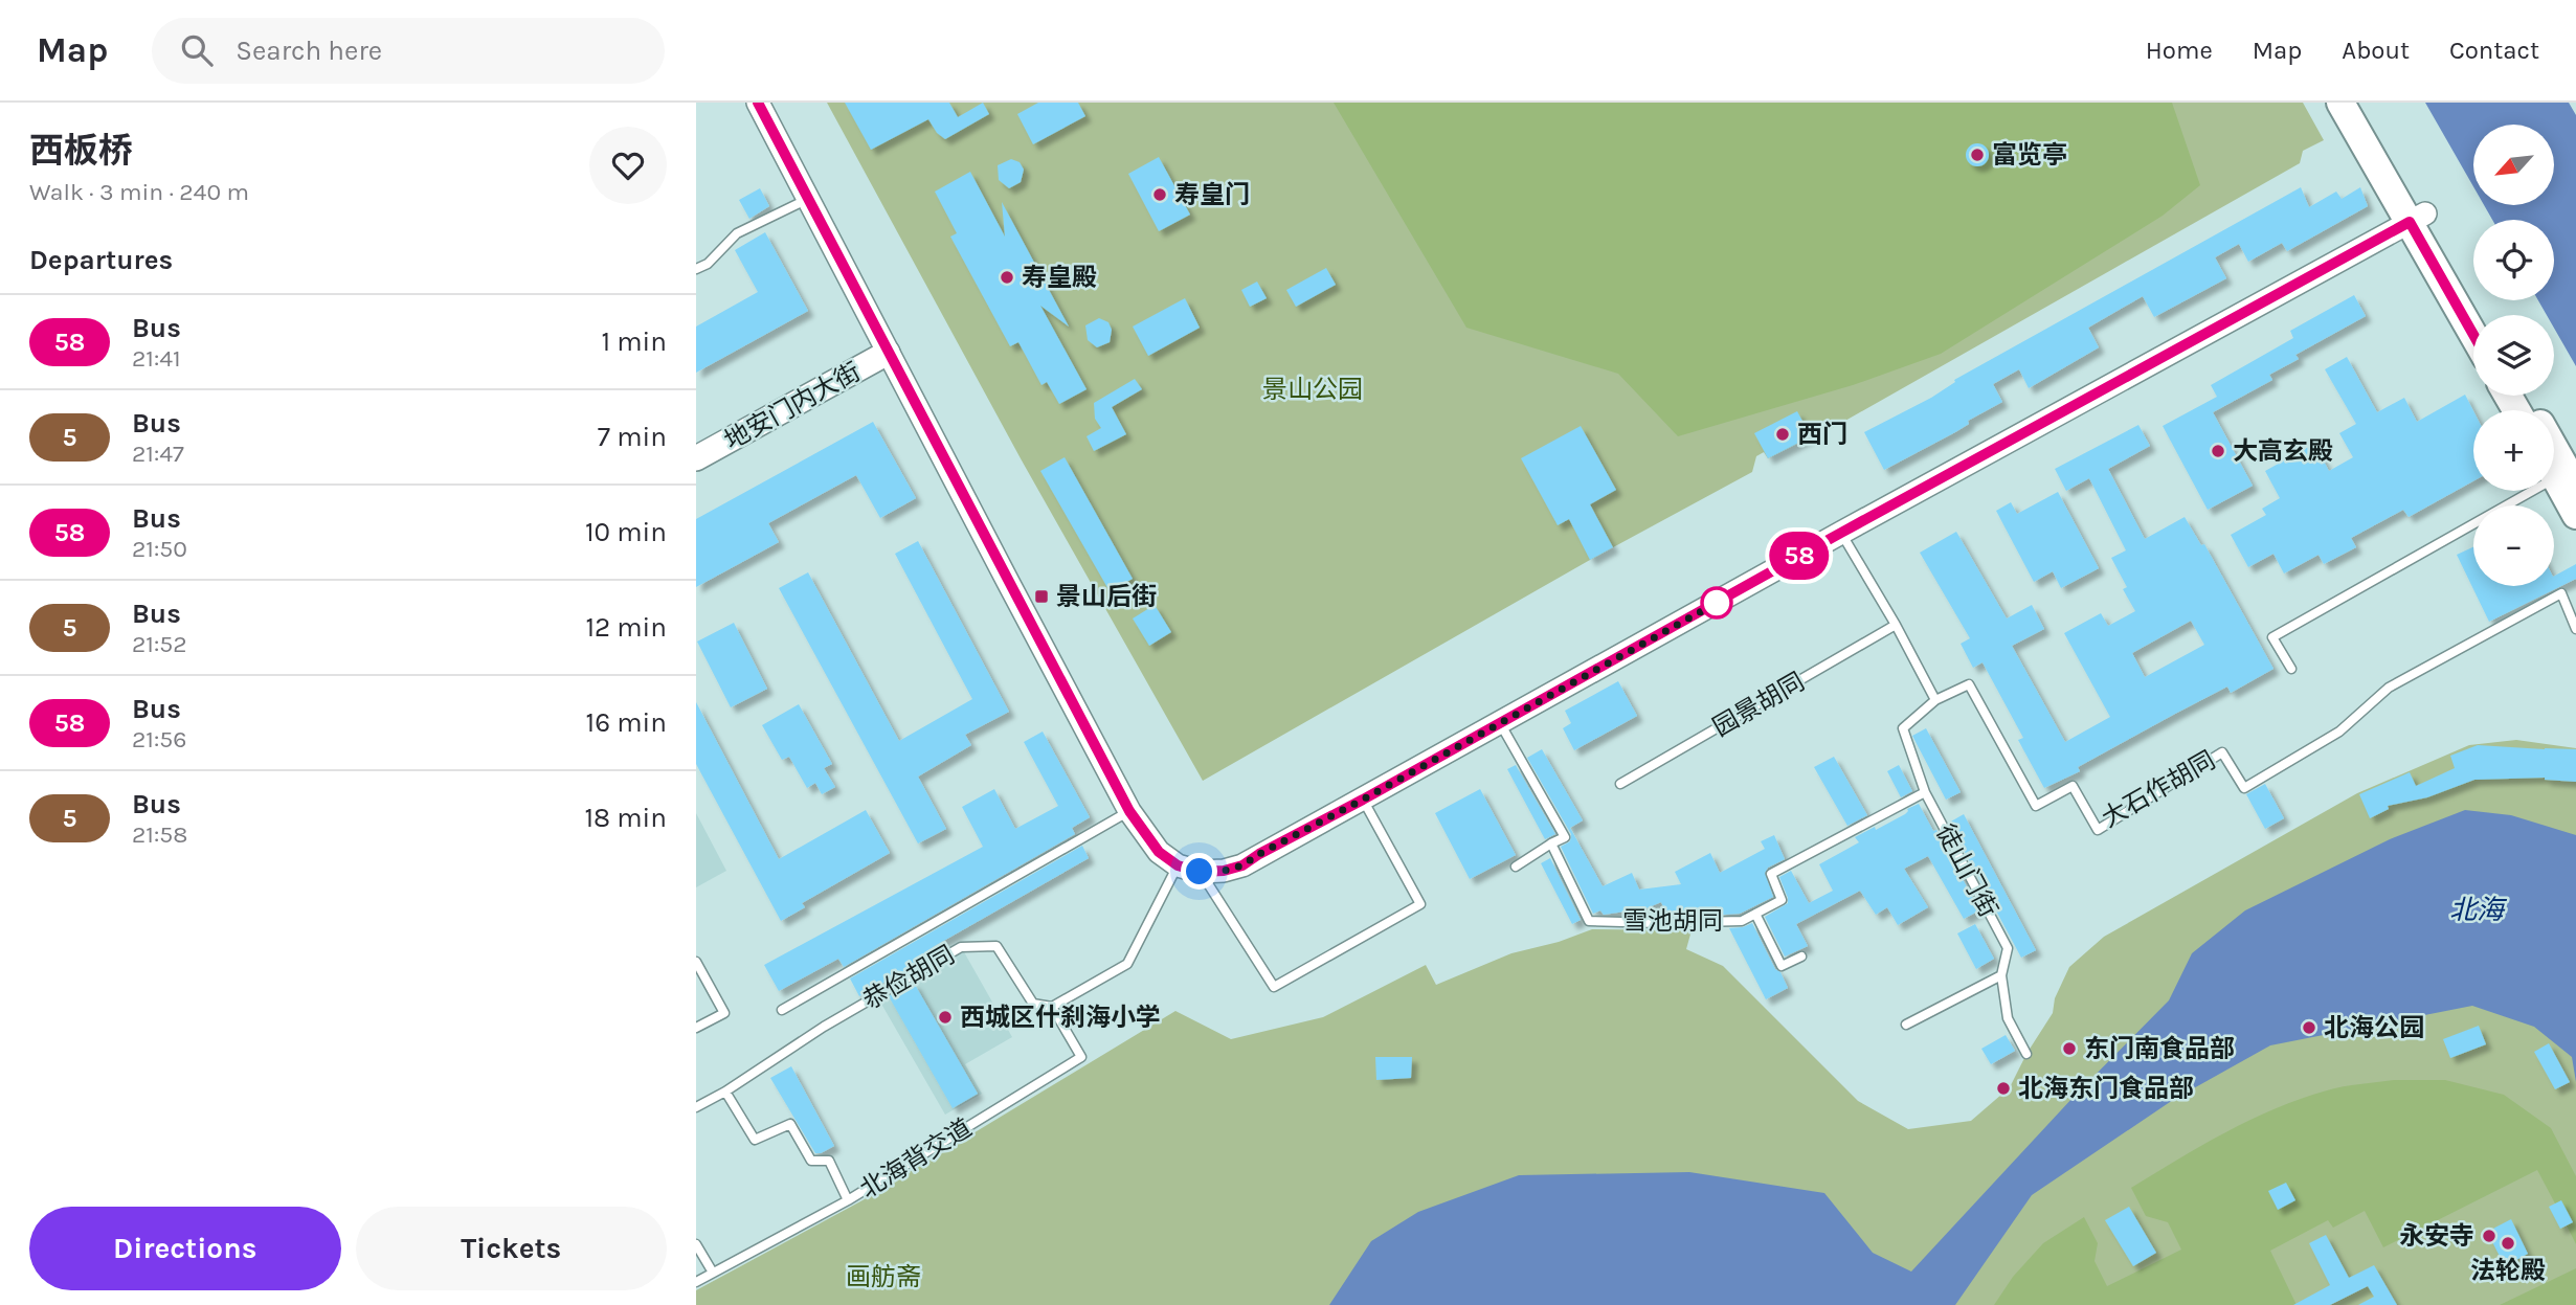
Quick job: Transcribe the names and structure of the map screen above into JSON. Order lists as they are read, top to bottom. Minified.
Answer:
{"streets":{"main road":["地安门内大街"],"lane":["园景胡同","大石作胡同","徒山门街","雪池胡同","恭俭胡同","北海背交道"]},"crossings":[["大石作胡同","徒山门街"],["徒山门街","雪池胡同"],["恭俭胡同","北海背交道"]],"water":["北海"],"parks":["景山公园","画舫斋"],"places":{"other":["富览亭","寿皇门","寿皇殿","西门","大高玄殿","西城区什刹海小学","北海公园","东门南食品部","北海东门食品部","永安寺","法轮殿"],"transit":["景山后街"]},"lines":["bus line 58"],"north":"bottom left","page":{"header":"Map","search":"Search here","nav":["Home","Map","About","Contact"],"heading":[["西板桥","Walk · 3 min · 240 m"],"Departures"],"on_map":"58","map_buttons":["+","−"],"list":[{"mark":"58","name":"Bus","note":"21:41","value":"1 min"},{"mark":"5","name":"Bus","note":"21:47","value":"7 min"},{"mark":"58","name":"Bus","note":"21:50","value":"10 min"},{"mark":"5","name":"Bus","note":"21:52","value":"12 min"},{"mark":"58","name":"Bus","note":"21:56","value":"16 min"},{"mark":"5","name":"Bus","note":"21:58","value":"18 min"}],"buttons":["Directions","Tickets"]}}
